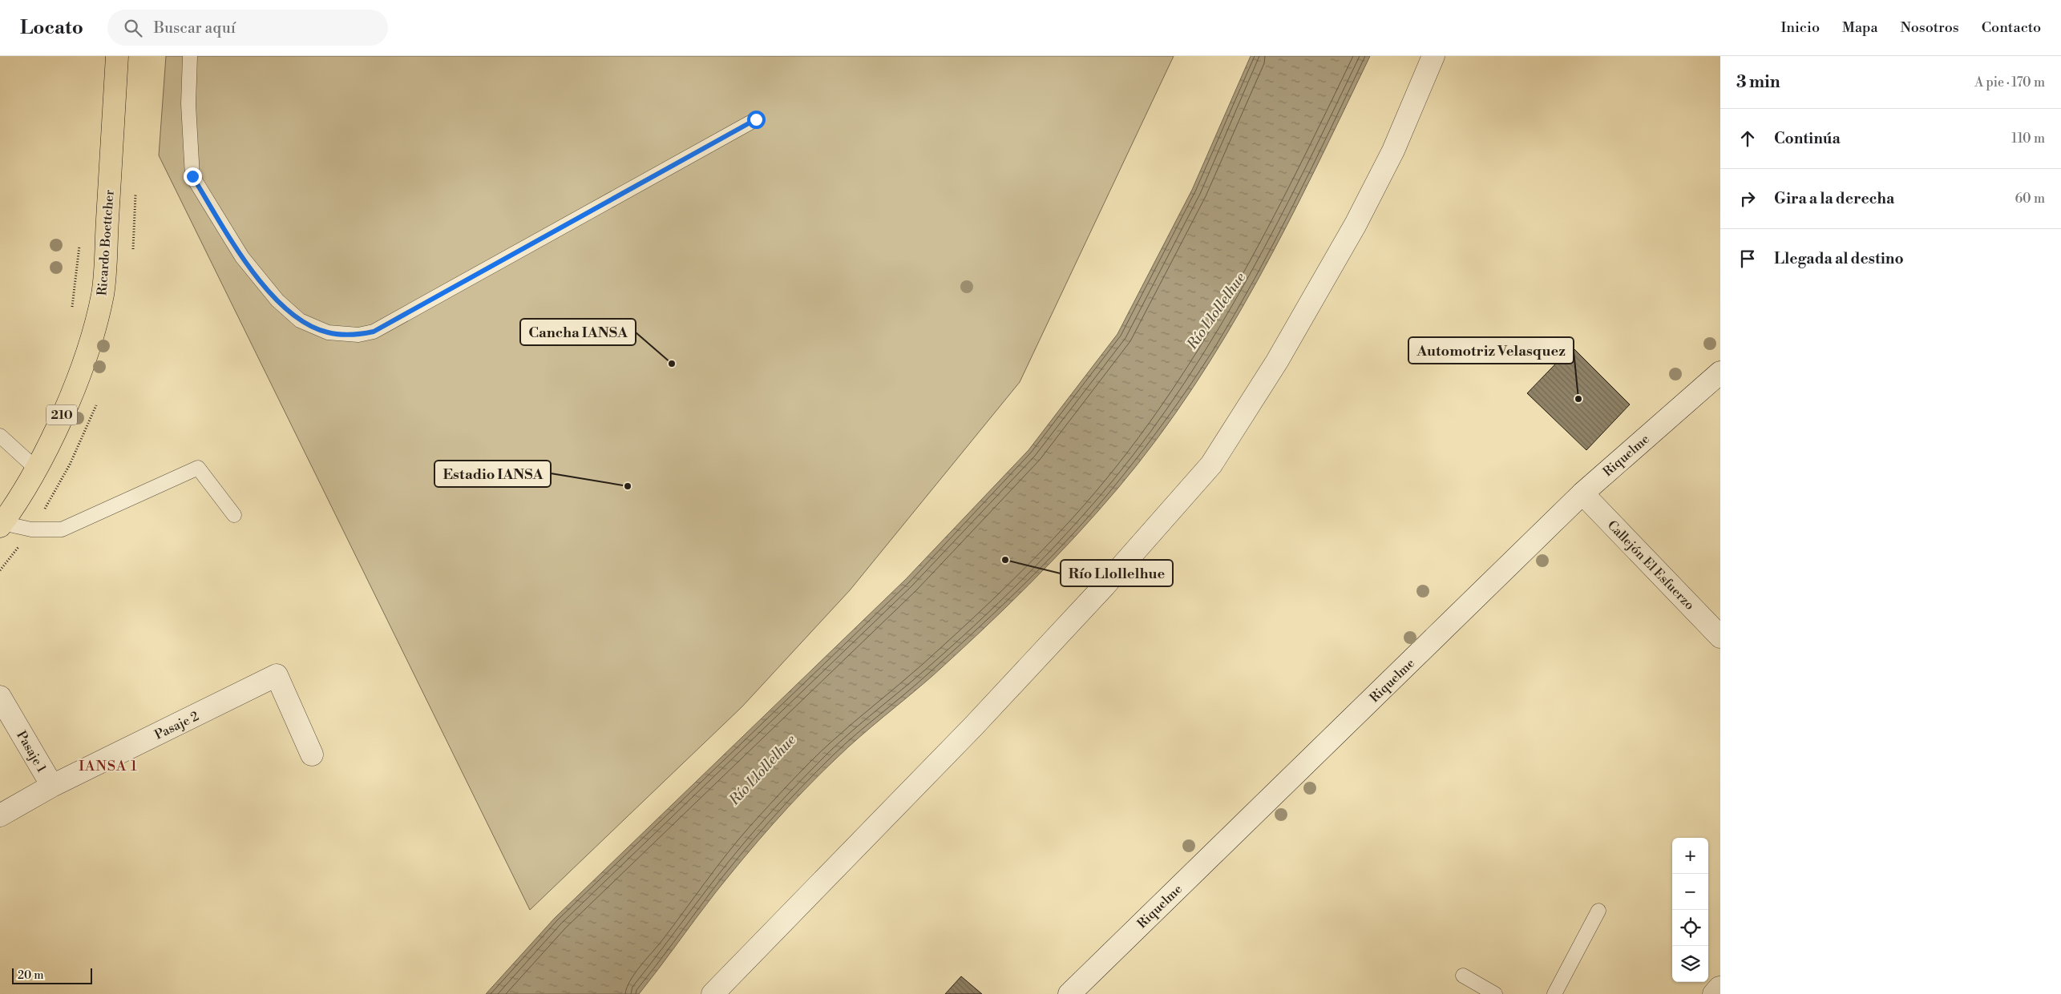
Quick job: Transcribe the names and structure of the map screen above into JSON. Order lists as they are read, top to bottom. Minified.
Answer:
{"streets":{"main road":["Ricardo Boettcher","210"],"street":["Riquelme","Callejón El Esfuerzo","Pasaje 2","Pasaje 1"]},"crossings":[["Riquelme","Callejón El Esfuerzo"],["Pasaje 2","Pasaje 1"]],"districts":["IANSA 1"],"water":["Río Llollelhue"],"places":["Cancha IANSA","Automotriz Velasquez","Estadio IANSA","Río Llollelhue"],"scale_bar":"20 m","page":{"header":"Locato","search":"Buscar aquí","nav":["Inicio","Mapa","Nosotros","Contacto"],"heading":["3 min","A pie · 170 m"],"list":[["Continúa","110 m"],["Gira a la derecha","60 m"],"Llegada al destino"],"map_buttons":["+","−"],"scale":"20 m"}}
